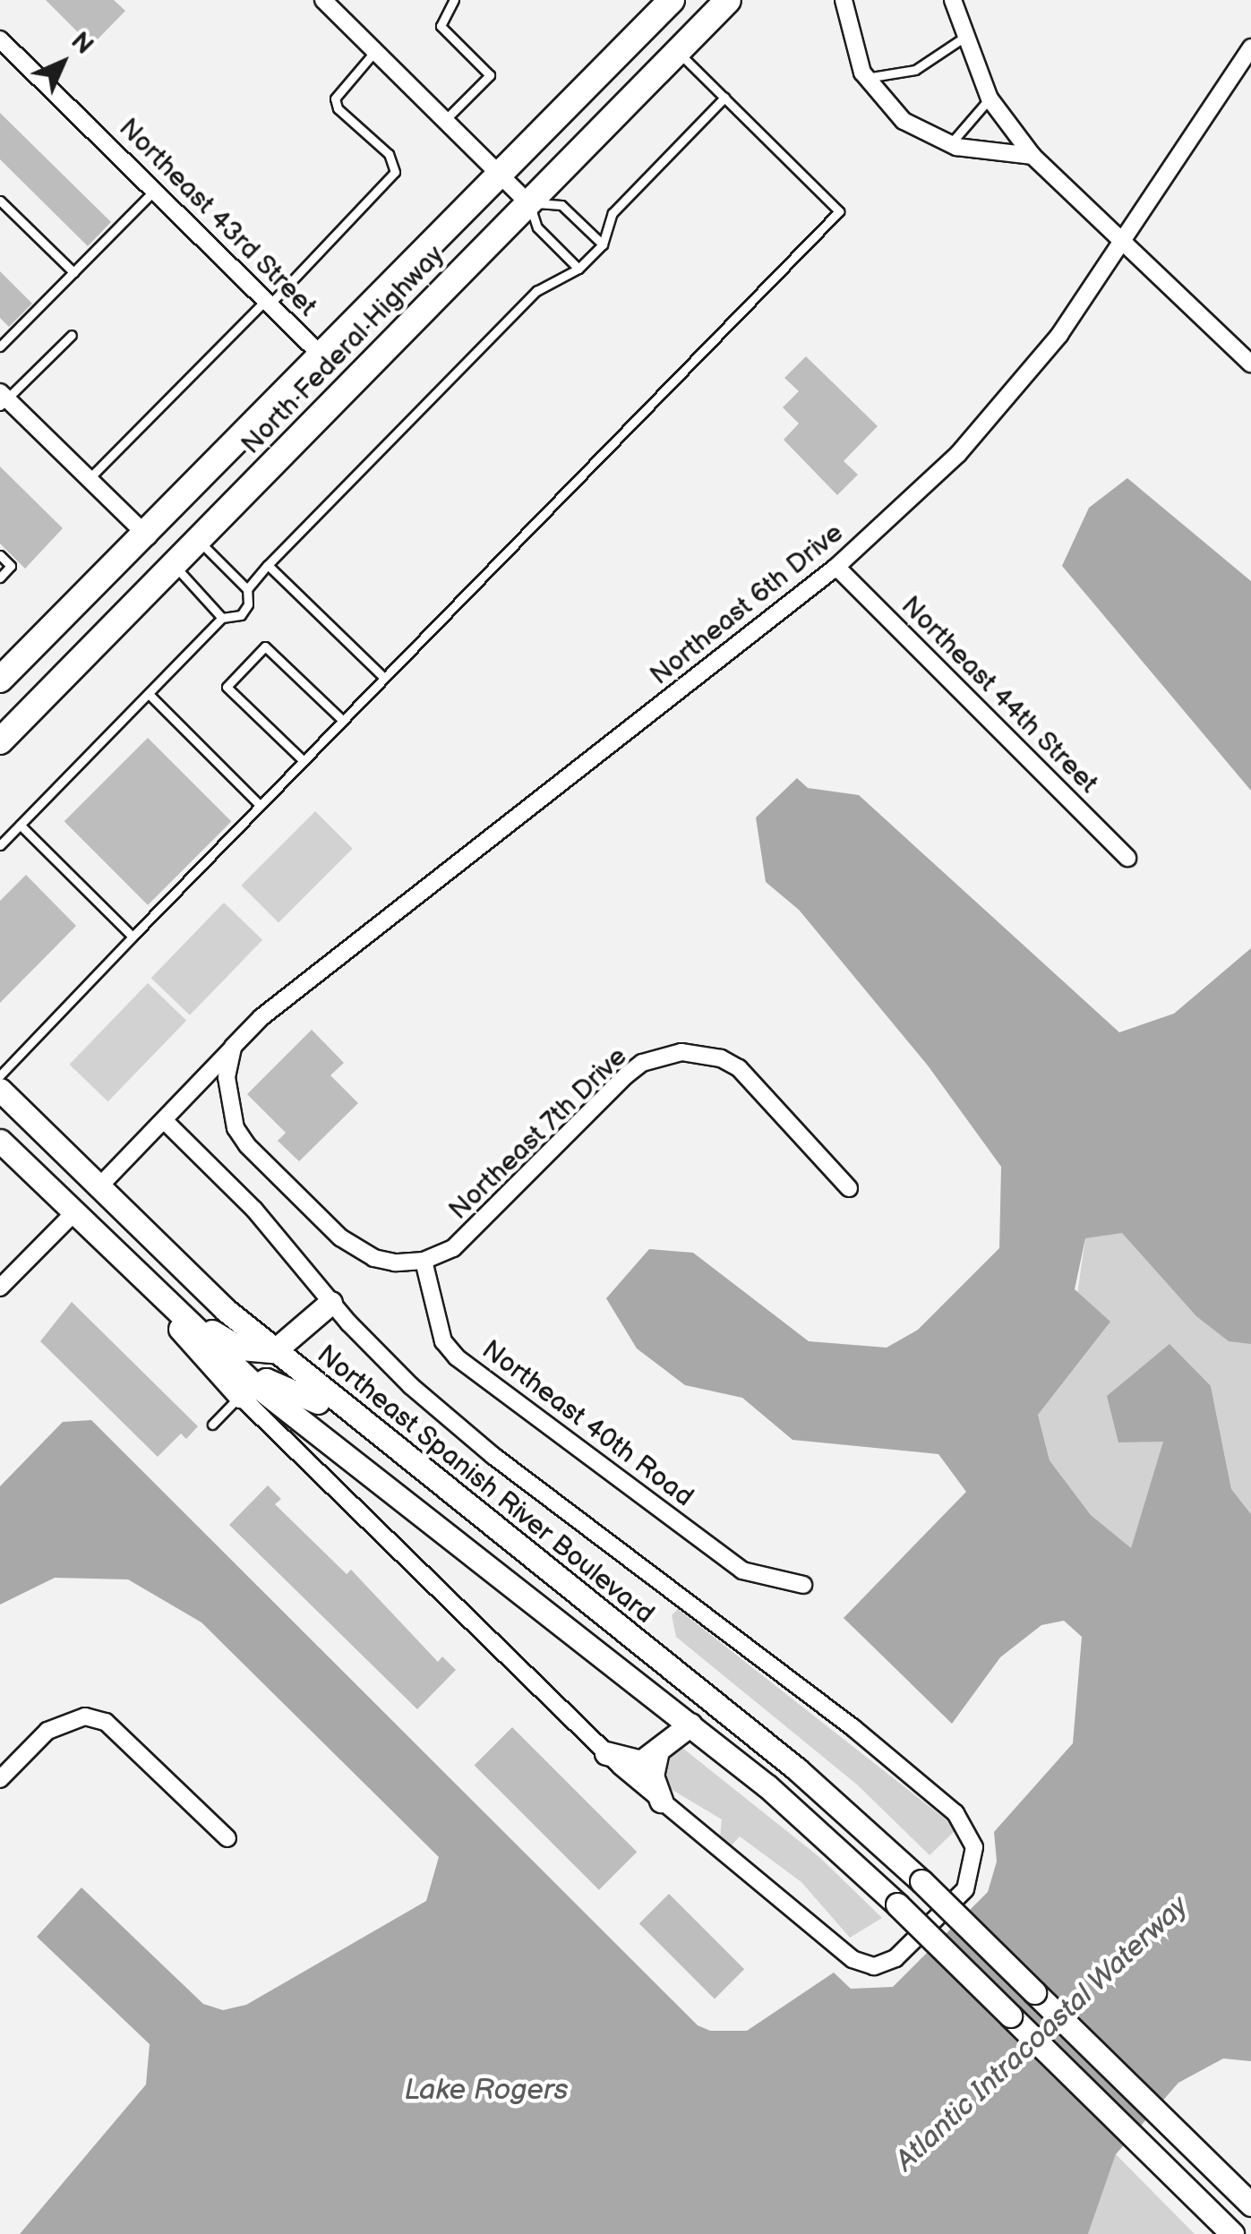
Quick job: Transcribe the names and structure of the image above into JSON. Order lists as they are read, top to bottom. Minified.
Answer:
{"streets":{"main road":["North Federal Highway","Northeast Spanish River Boulevard"],"street":["Northeast 43rd Street","Northeast 6th Drive","Northeast 44th Street","Northeast 7th Drive","Northeast 40th Road"]},"crossings":[["Northeast 43rd Street","North Federal Highway"],["Northeast 6th Drive","Northeast 44th Street"],["Northeast 6th Drive","Northeast Spanish River Boulevard"],["Northeast 7th Drive","Northeast 40th Road"]],"water":["Atlantic Intracoastal Waterway","Lake Rogers"],"north":"top right"}
